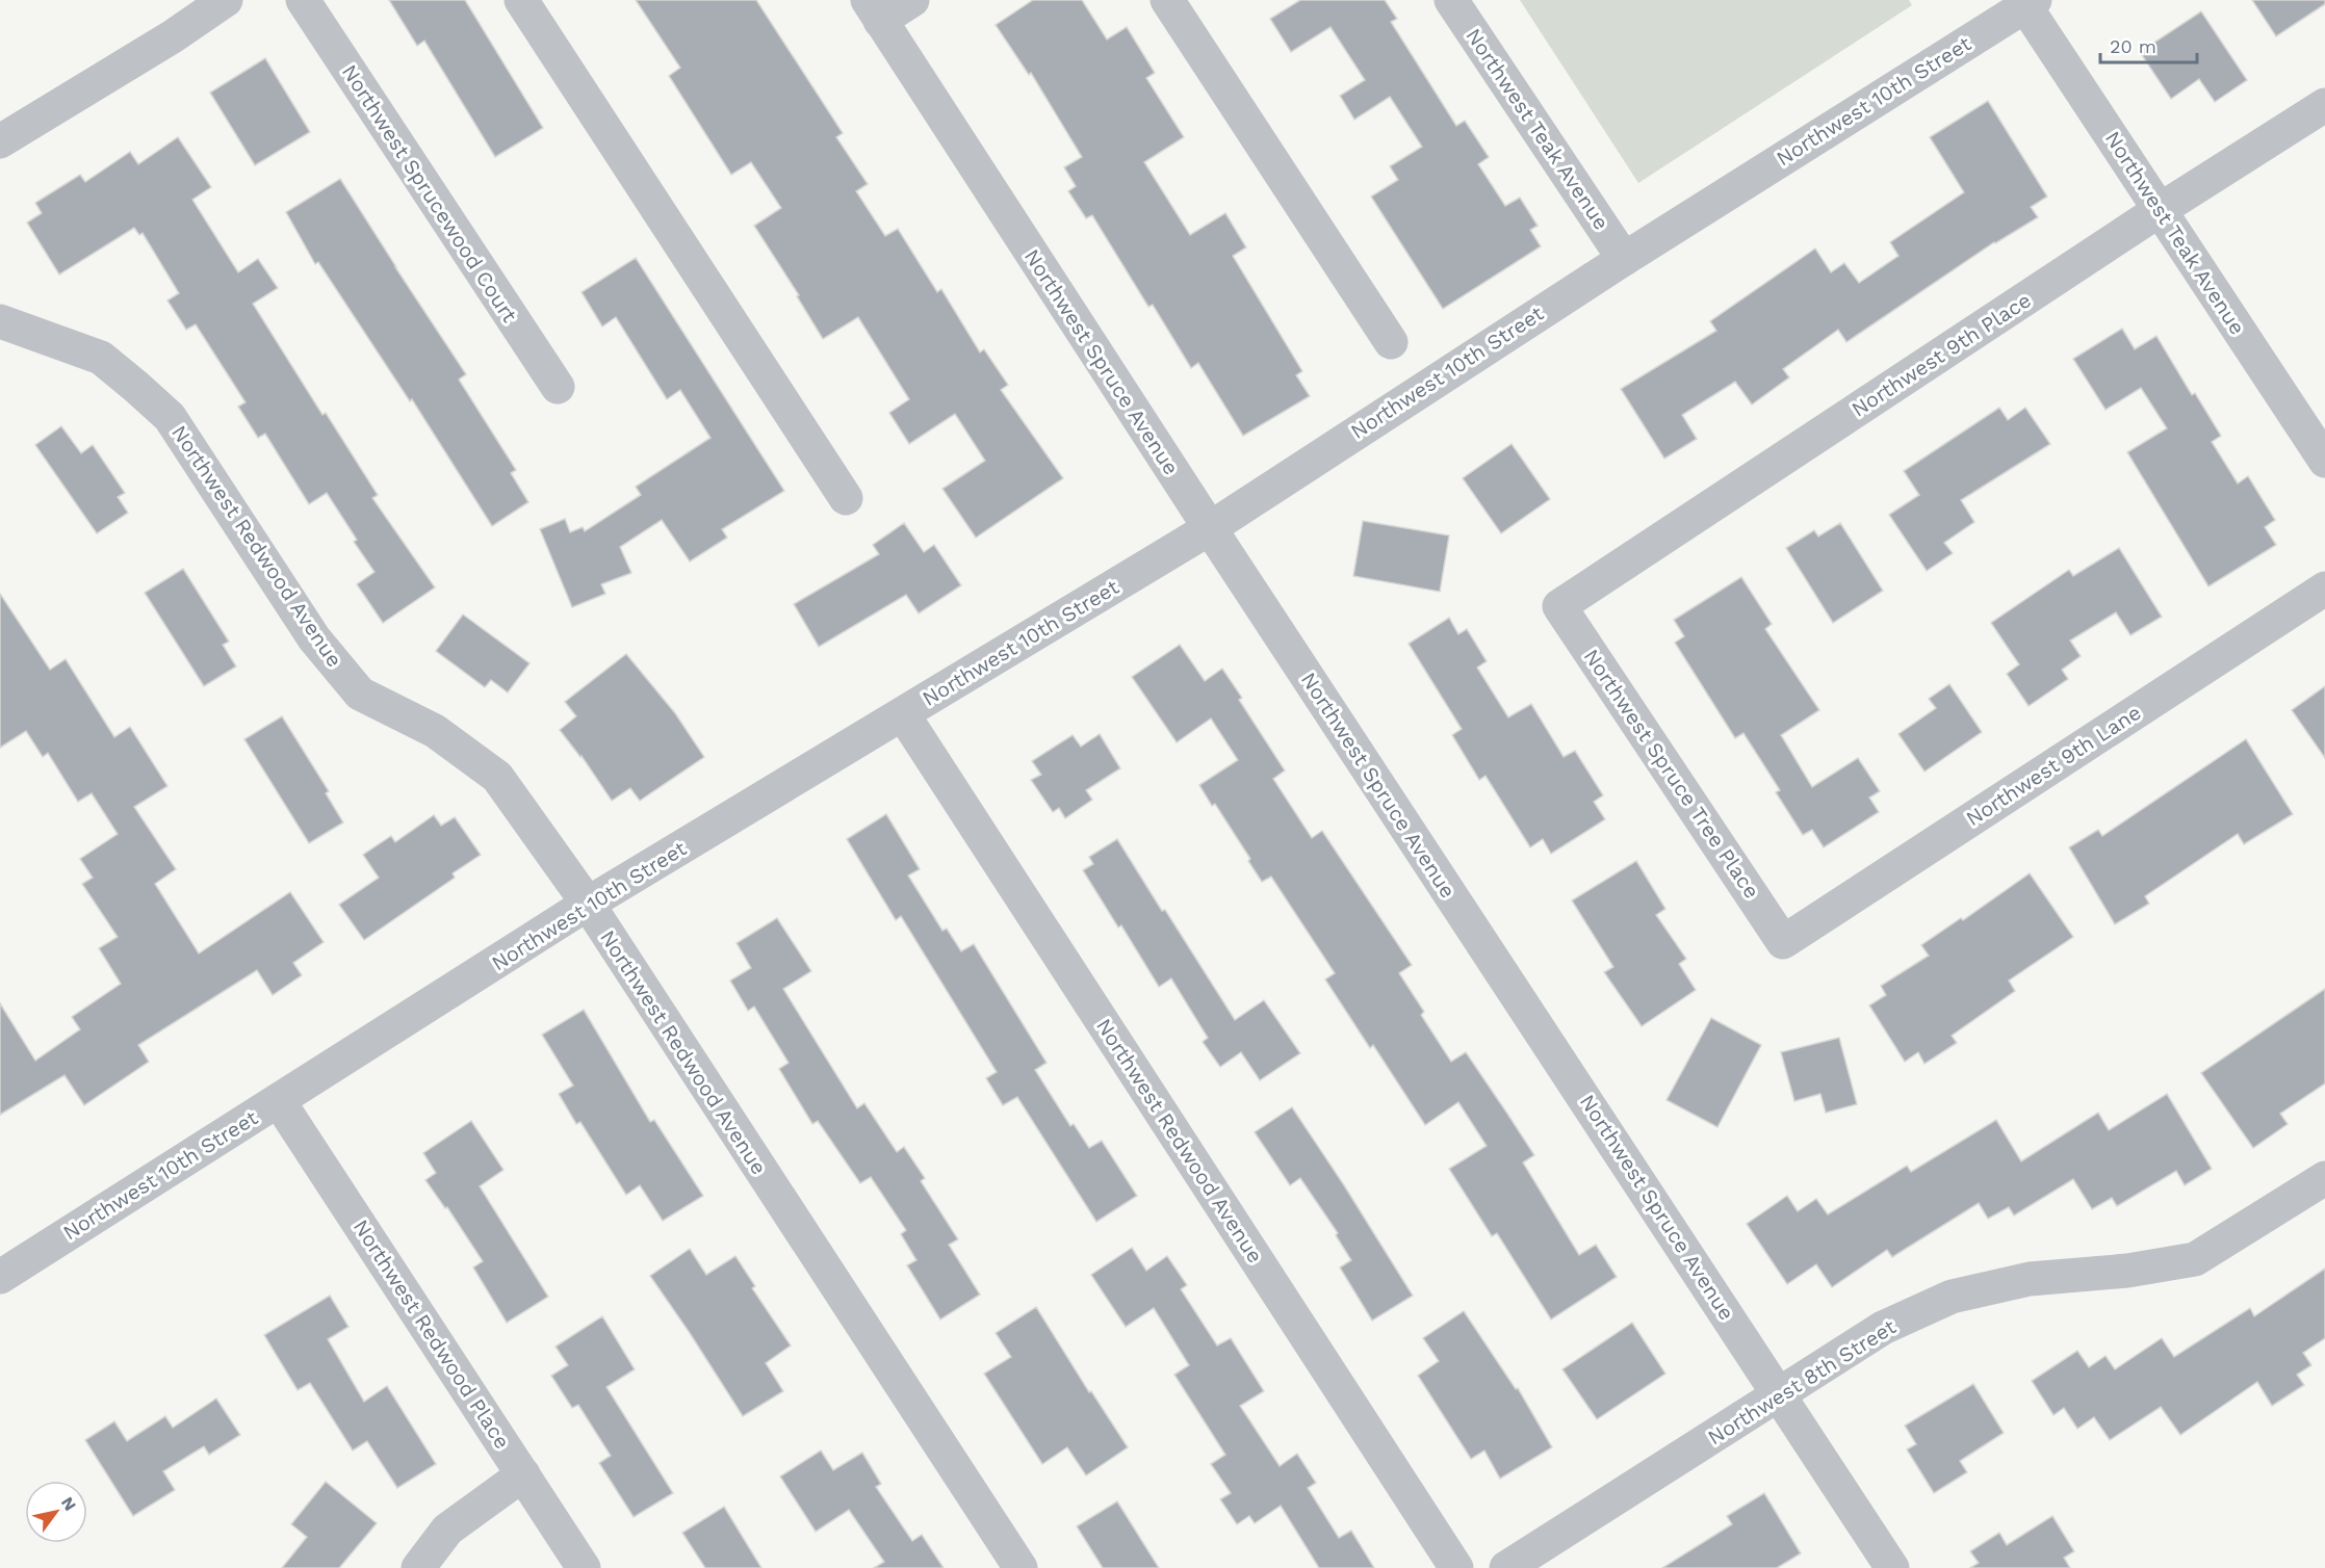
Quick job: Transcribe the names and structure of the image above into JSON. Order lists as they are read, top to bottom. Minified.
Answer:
{"streets":{"street":["Northwest 10th Street","Northwest Teak Avenue","Northwest Sprucewood Court","Northwest 9th Place","Northwest Spruce Avenue","Northwest Redwood Avenue","Northwest 9th Lane","Northwest Spruce Tree Place","Northwest Redwood Place","Northwest 8th Street"]},"crossings":[["Northwest 10th Street","Northwest Teak Avenue"],["Northwest 10th Street","Northwest Spruce Avenue"],["Northwest 10th Street","Northwest Redwood Avenue"],["Northwest 10th Street","Northwest Redwood Place"],["Northwest Teak Avenue","Northwest 9th Place"],["Northwest 9th Place","Northwest Spruce Tree Place"],["Northwest Spruce Avenue","Northwest 8th Street"],["Northwest 9th Lane","Northwest Spruce Tree Place"]],"scale_bar":"20 m","north":"top right"}
